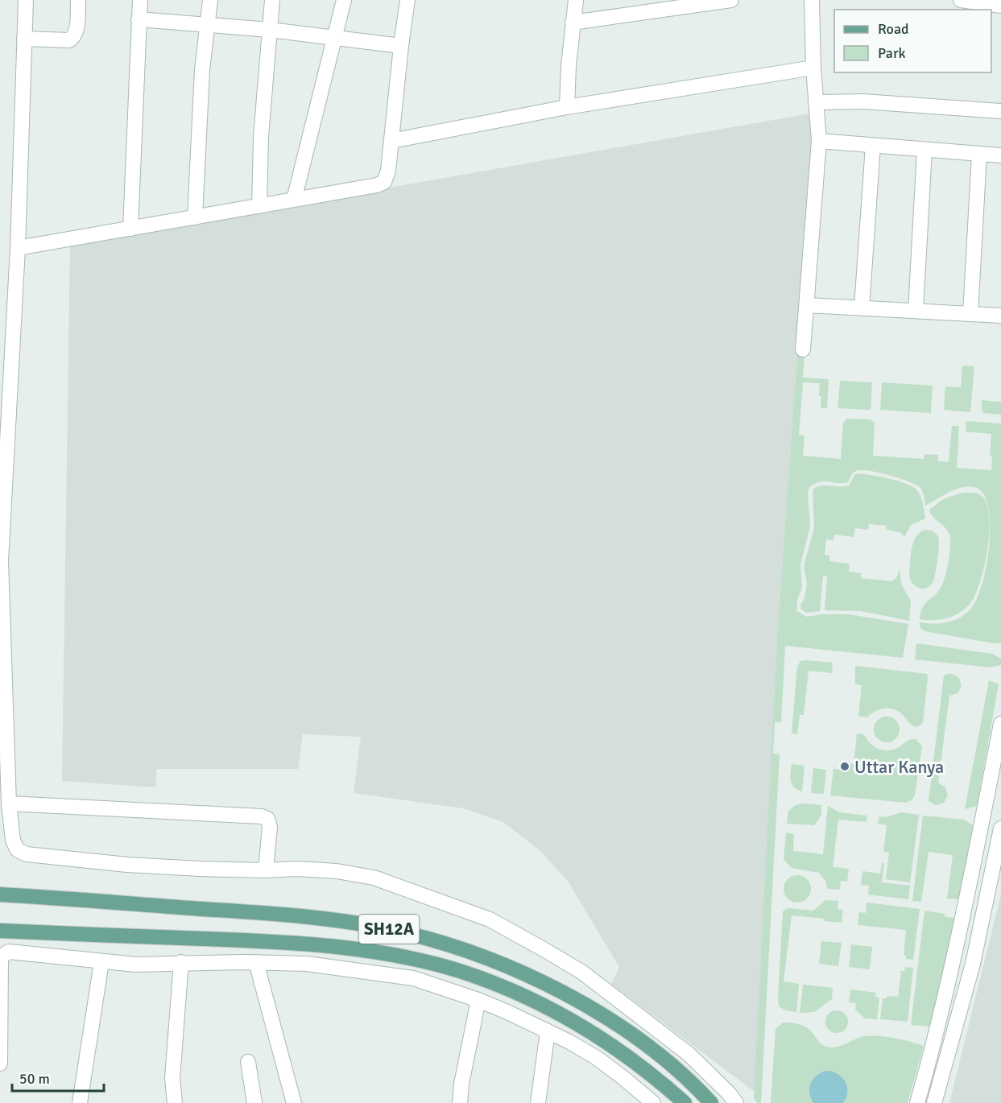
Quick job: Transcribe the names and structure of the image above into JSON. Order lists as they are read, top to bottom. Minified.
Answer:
{"streets":{"main road":["SH12A"]},"places":["Uttar Kanya"],"legend":["Road","Park"],"scale_bar":"50 m"}
